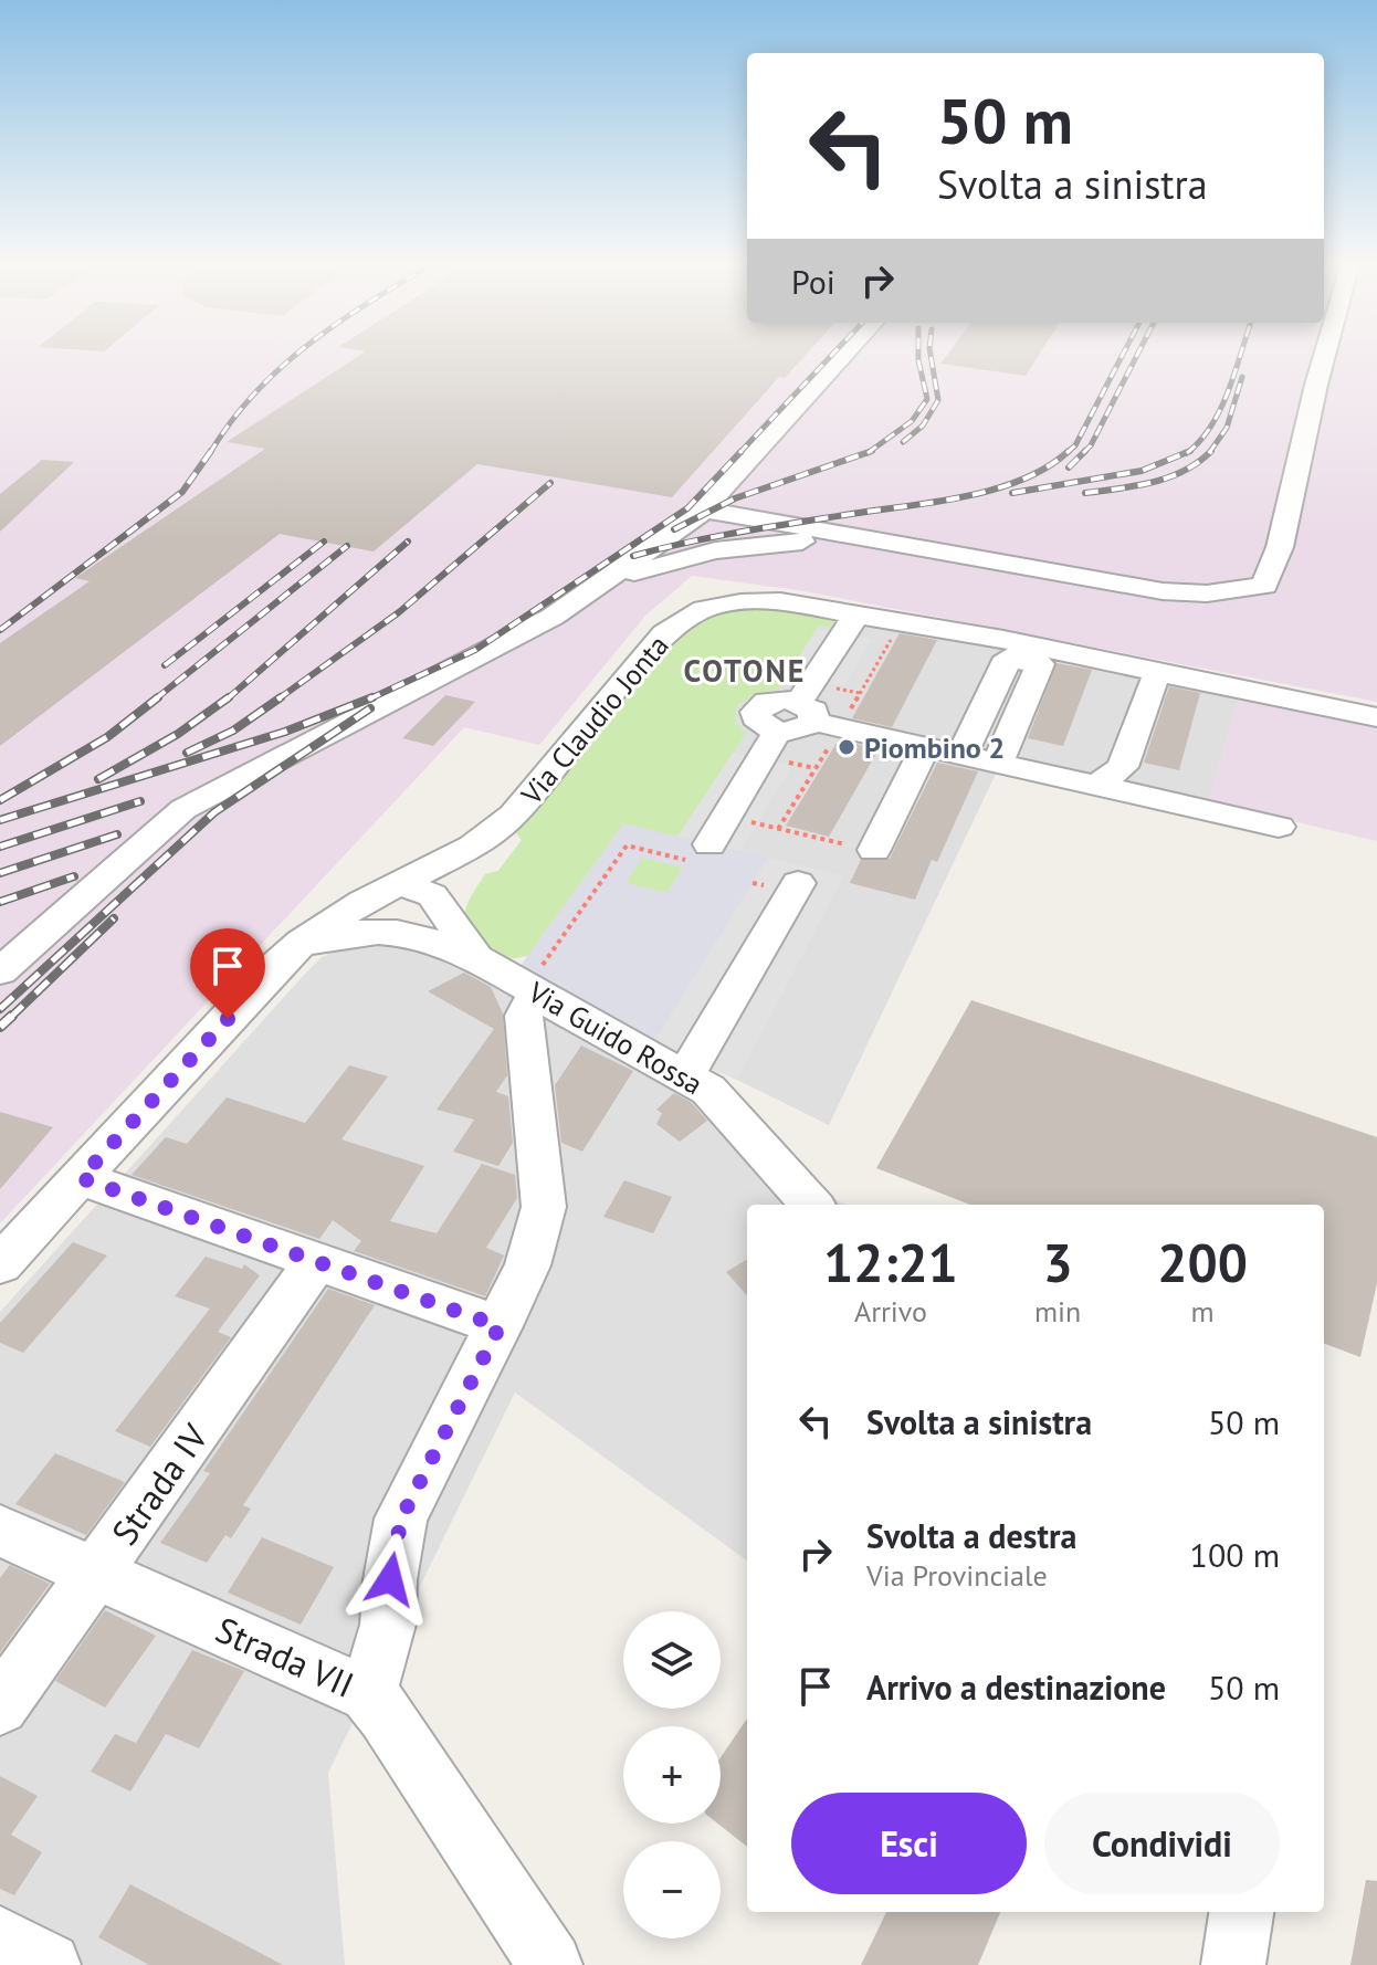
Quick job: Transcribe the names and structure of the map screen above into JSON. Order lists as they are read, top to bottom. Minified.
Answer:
{"streets":{"street":["Via Claudio Jonta","Via Guido Rossa","Strada IV","Strada VII"]},"crossings":[["Via Claudio Jonta","Via Guido Rossa"],["Strada IV","Strada VII"]],"districts":["COTONE"],"places":["Piombino 2"],"page":{"turn":["50 m","Svolta a sinistra"],"then":"Poi","eta":["12:21","Arrivo","3","min","200","m"],"list":[{"name":"Svolta a sinistra","value":"50 m"},{"name":"Svolta a destra","note":"Via Provinciale","value":"100 m"},{"name":"Arrivo a destinazione","value":"50 m"}],"map_buttons":["+","−"],"buttons":["Esci","Condividi"]}}
